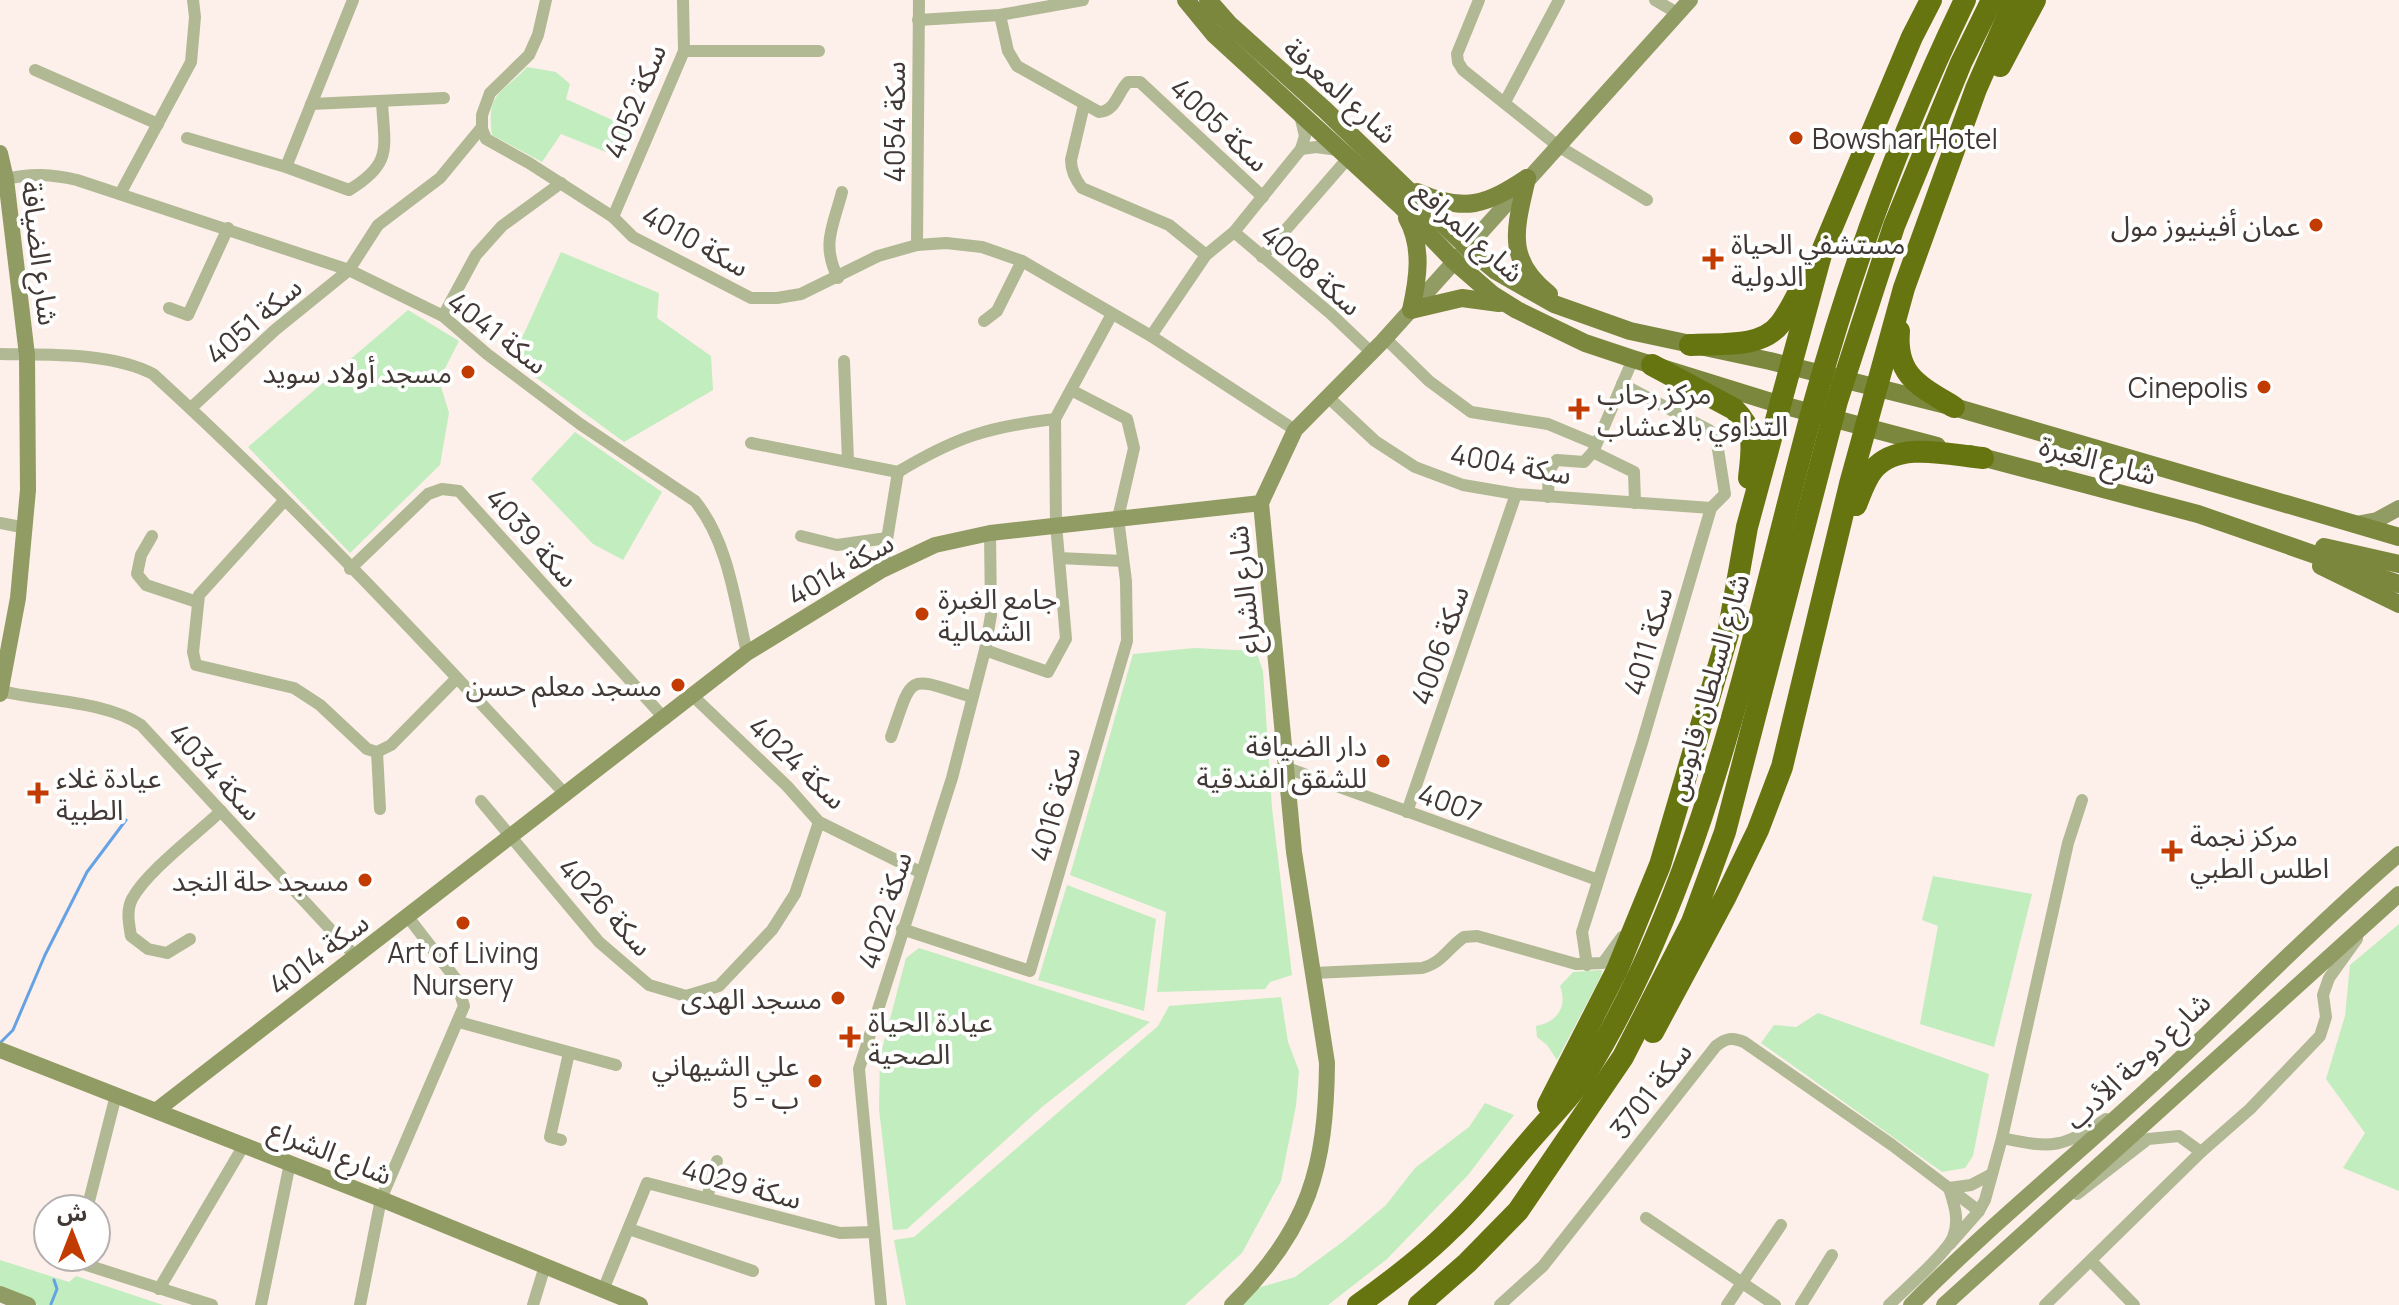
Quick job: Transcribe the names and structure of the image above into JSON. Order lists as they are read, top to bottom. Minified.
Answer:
{"streets":{"highway":["شارع السلطان قابوس"],"main road":["شارع المعرفة","شارع المرافع","شارع الغبرة"],"street":["سكة 4052","سكة 4054","سكة 4005","سكة 4010","شارع الضيافة","سكة 4008","سكة 4051","سكة 4041","سكة 4004","سكة 4039","سكة 4014","شارع الشراع","سكة 4011","سكة 4006","سكة 4024","سكة 4034","4007","سكة 4016","سكة 4026","سكة 4022","شارع دوحة الأدب","سكة 3701","سكة 4029"]},"crossings":[["شارع المعرفة","شارع المرافع"],["سكة 4052","سكة 4010"],["سكة 4054","سكة 4010"],["شارع المرافع","شارع الغبرة"],["شارع المرافع","شارع الشراع"],["سكة 4010","سكة 4051"],["سكة 4010","شارع الشراع"],["شارع الضيافة","سكة 4041"],["شارع الضيافة","سكة 4034"],["سكة 4008","سكة 4004"],["سكة 4008","شارع الشراع"],["سكة 4051","سكة 4041"],["سكة 4041","سكة 4014"],["سكة 4004","شارع الشراع"],["سكة 4004","سكة 4011"],["سكة 4004","سكة 4006"],["سكة 4039","سكة 4014"],["سكة 4039","سكة 4024"],["سكة 4039","سكة 4026"],["سكة 4014","شارع الشراع"],["سكة 4014","سكة 4024"],["سكة 4014","سكة 4034"],["سكة 4014","سكة 4016"],["سكة 4014","سكة 4026"],["سكة 4014","سكة 4022"],["شارع الشراع","4007"],["شارع الشراع","سكة 4029"],["سكة 4011","4007"],["سكة 4006","4007"],["سكة 4024","سكة 4026"],["سكة 4024","سكة 4022"],["سكة 4016","سكة 4022"],["سكة 4022","سكة 4029"]],"places":{"other":["Bowshar Hotel","عمان أفينيوز مول","مسجد أولاد سويد","Cinepolis","جامع الغبرة الشمالية","مسجد معلم حسن","دار الضيافة للشقق الفندقية","مسجد حلة النجد","Art of Living Nursery","مسجد الهدى","علي الشيهاني ب - 5"],"health":["مستشفي الحياة الدولية","مركز رحاب التداوي بالاعشاب","عيادة غلاء الطبية","مركز نجمة اطلس الطبي","عيادة الحياة الصحية"]},"north":"top"}
